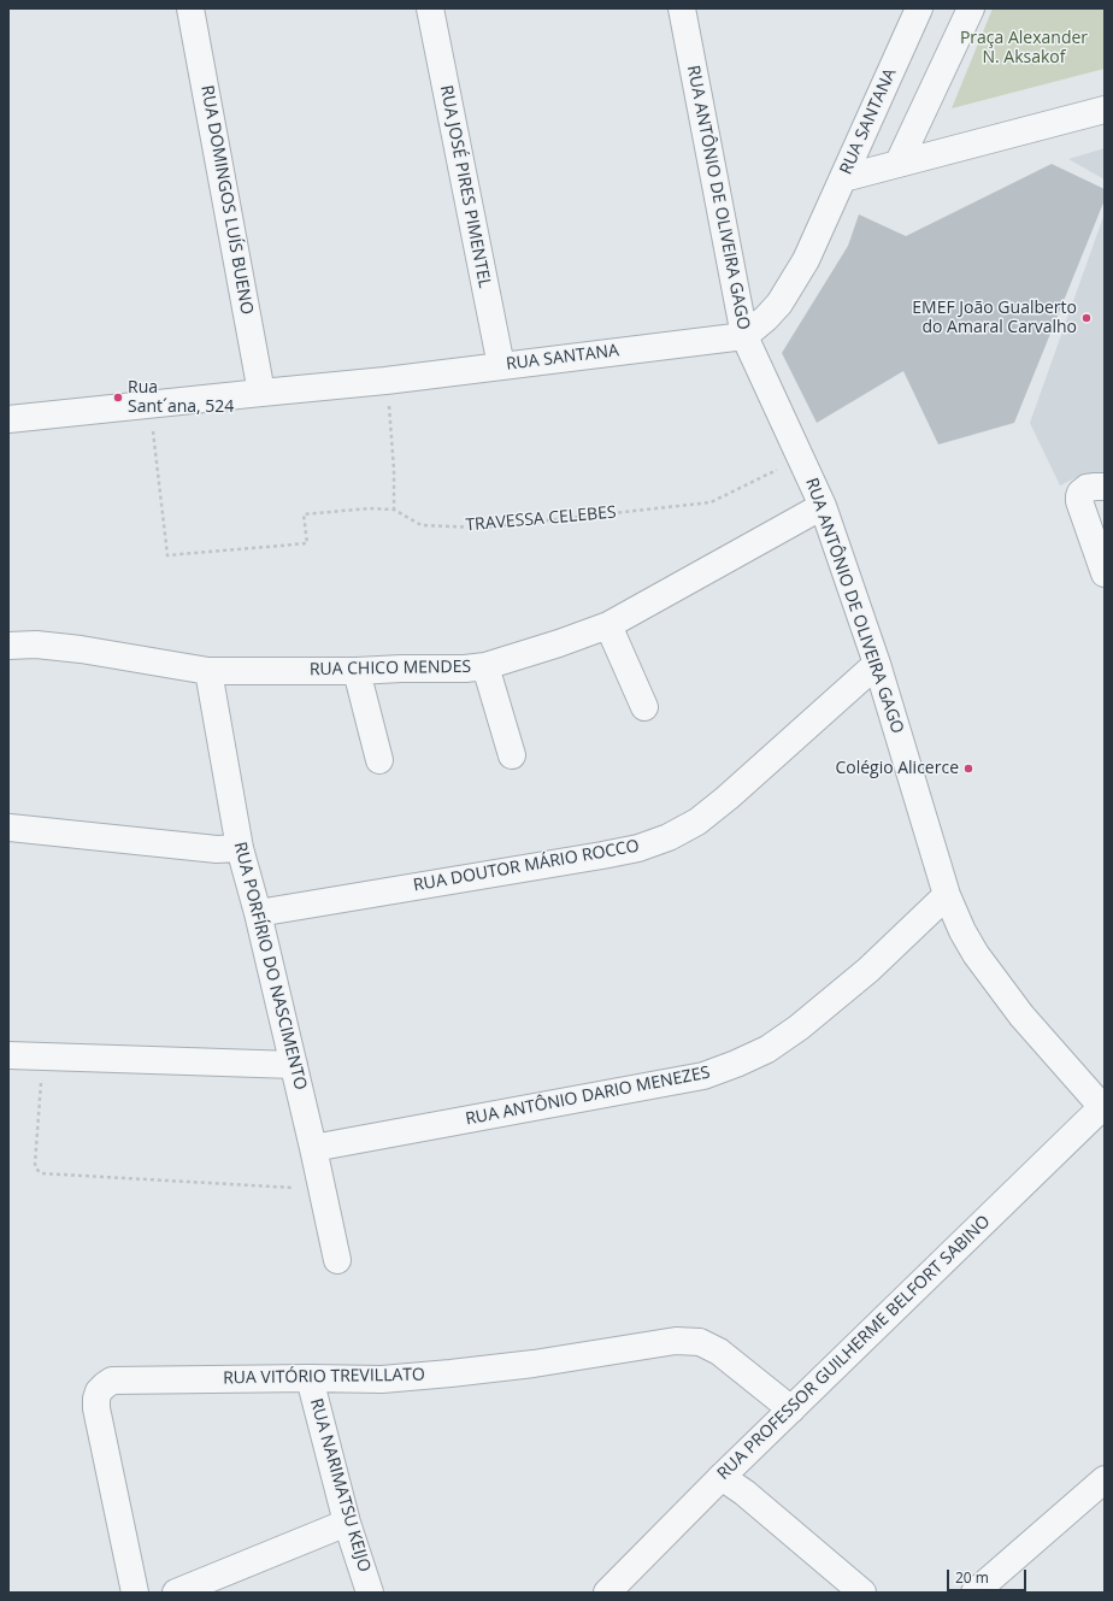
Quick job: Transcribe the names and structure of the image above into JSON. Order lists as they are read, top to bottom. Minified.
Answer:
{"streets":{"street":["RUA SANTANA","RUA JOSÉ PIRES PIMENTEL","RUA ANTÔNIO DE OLIVEIRA GAGO","RUA DOMINGOS LUÍS BUENO","RUA CHICO MENDES","RUA DOUTOR MÁRIO ROCCO","RUA PORFÍRIO DO NASCIMENTO","RUA ANTÔNIO DARIO MENEZES","RUA PROFESSOR GUILHERME BELFORT SABINO","RUA VITÓRIO TREVILLATO","RUA NARIMATSU KEIJO"],"path":["TRAVESSA CELEBES"]},"crossings":[["RUA SANTANA","RUA JOSÉ PIRES PIMENTEL"],["RUA SANTANA","RUA ANTÔNIO DE OLIVEIRA GAGO"],["RUA SANTANA","RUA DOMINGOS LUÍS BUENO"],["RUA SANTANA","TRAVESSA CELEBES"],["RUA ANTÔNIO DE OLIVEIRA GAGO","TRAVESSA CELEBES"],["RUA ANTÔNIO DE OLIVEIRA GAGO","RUA CHICO MENDES"],["RUA ANTÔNIO DE OLIVEIRA GAGO","RUA DOUTOR MÁRIO ROCCO"],["RUA ANTÔNIO DE OLIVEIRA GAGO","RUA ANTÔNIO DARIO MENEZES"],["RUA ANTÔNIO DE OLIVEIRA GAGO","RUA PROFESSOR GUILHERME BELFORT SABINO"],["RUA CHICO MENDES","RUA PORFÍRIO DO NASCIMENTO"],["RUA DOUTOR MÁRIO ROCCO","RUA PORFÍRIO DO NASCIMENTO"],["RUA PORFÍRIO DO NASCIMENTO","RUA ANTÔNIO DARIO MENEZES"],["RUA PROFESSOR GUILHERME BELFORT SABINO","RUA VITÓRIO TREVILLATO"],["RUA VITÓRIO TREVILLATO","RUA NARIMATSU KEIJO"]],"parks":["Praça Alexander N. Aksakof"],"places":["EMEF João Gualberto do Amaral Carvalho","Rua Sant´ana, 524","Colégio Alicerce"],"scale_bar":"20 m"}
